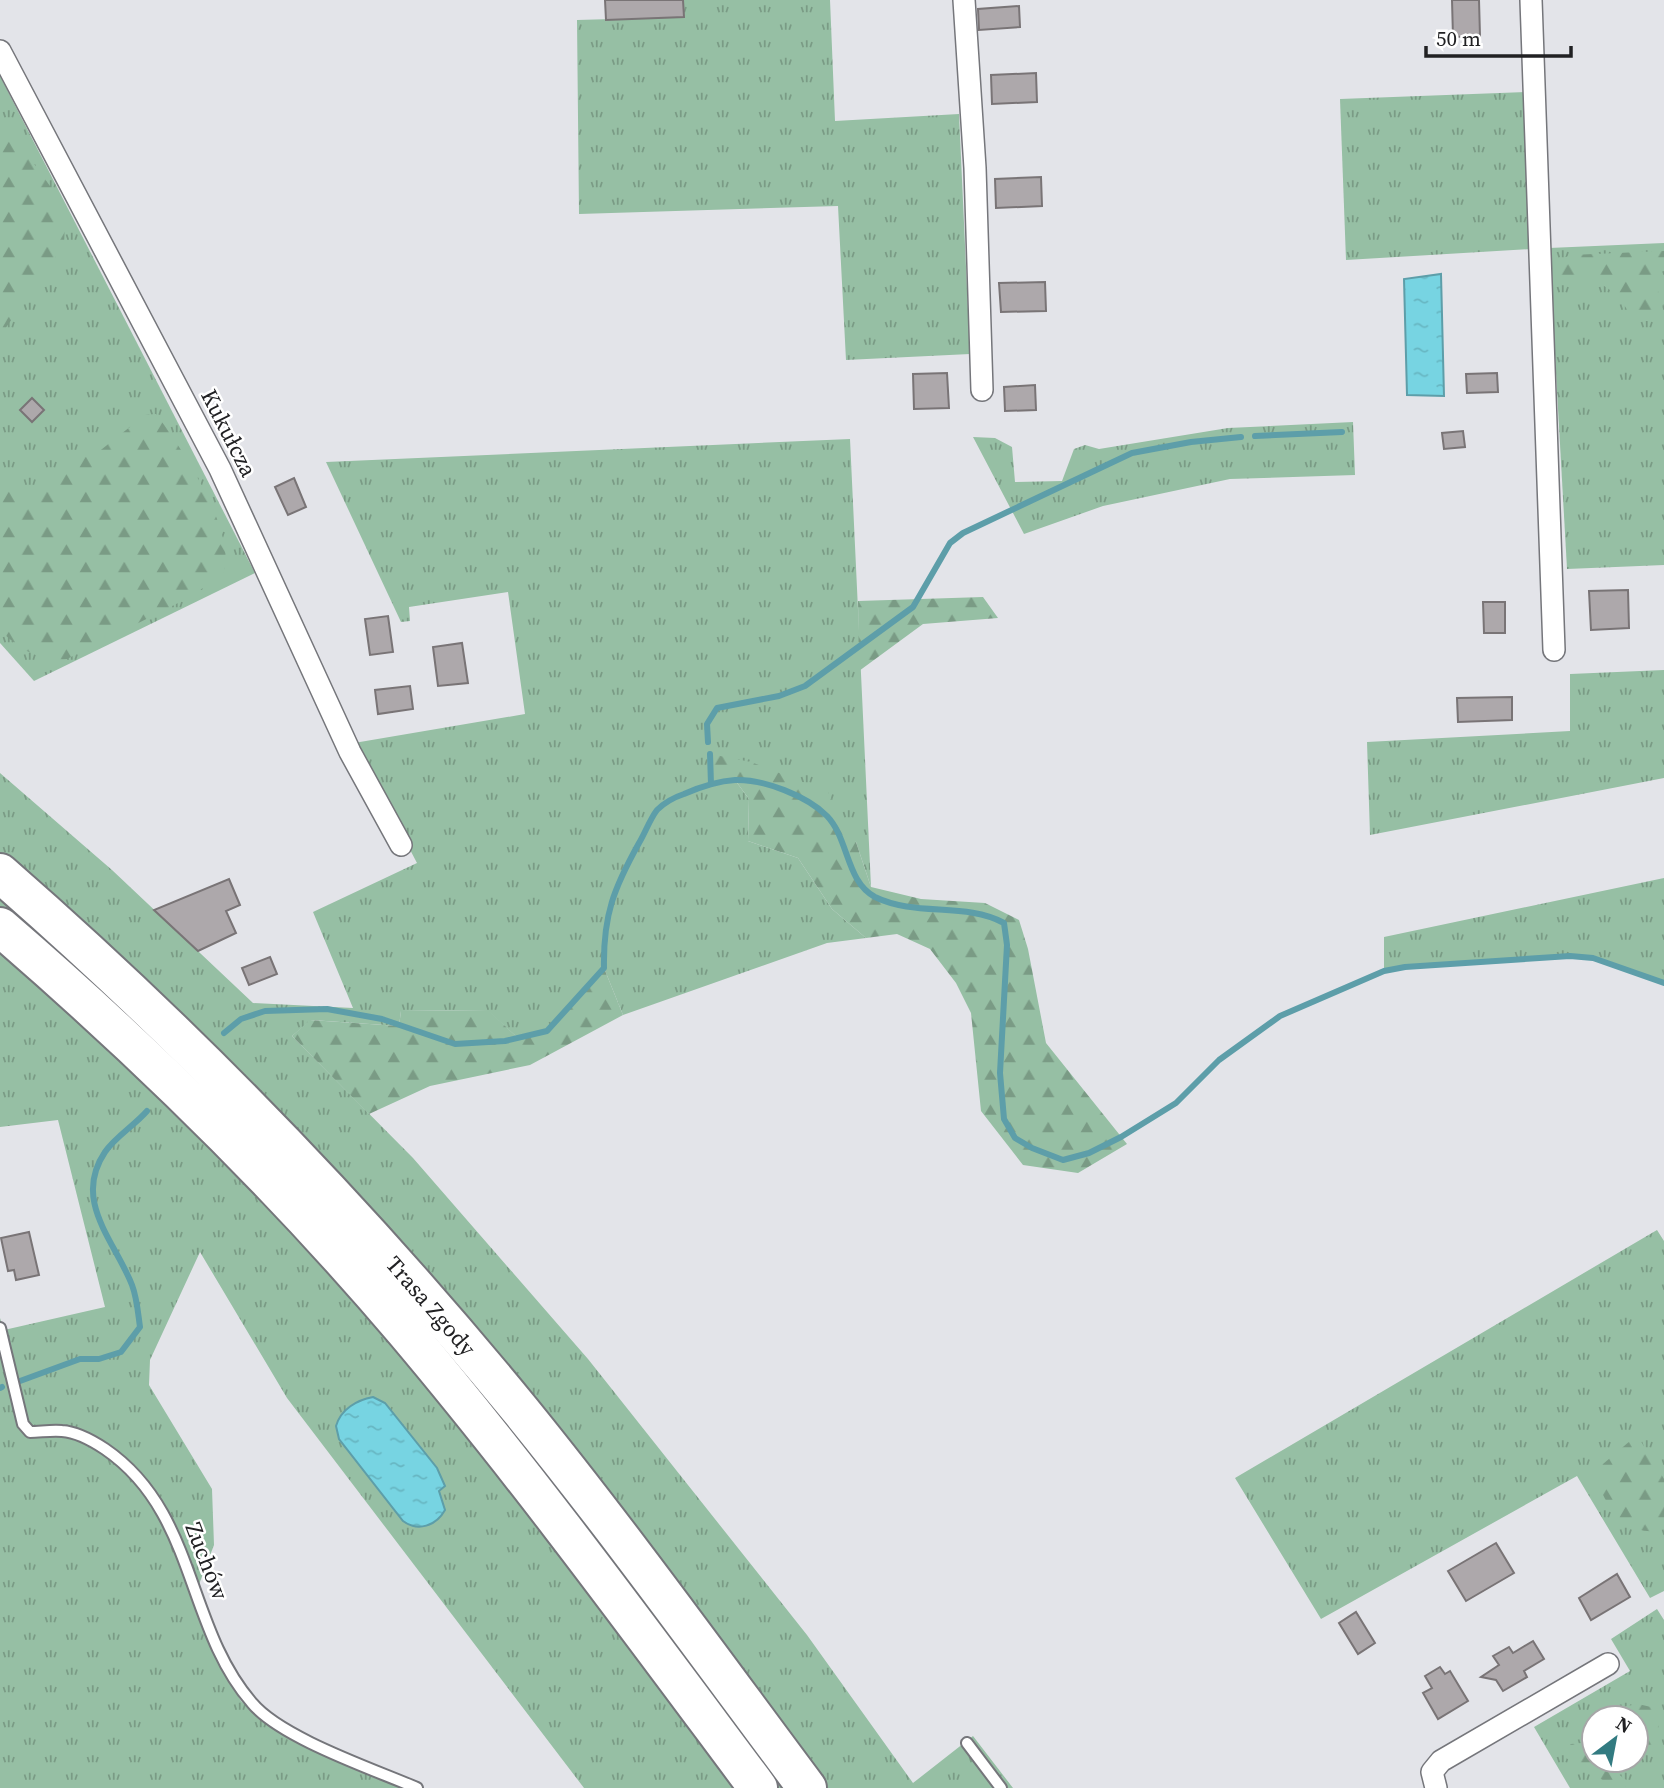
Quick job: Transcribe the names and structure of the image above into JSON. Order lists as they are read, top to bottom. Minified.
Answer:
{"streets":{"highway":["Trasa Zgody"],"street":["Kukułcza"],"lane":["Zuchów"]},"scale_bar":"50 m","north":"top right"}
